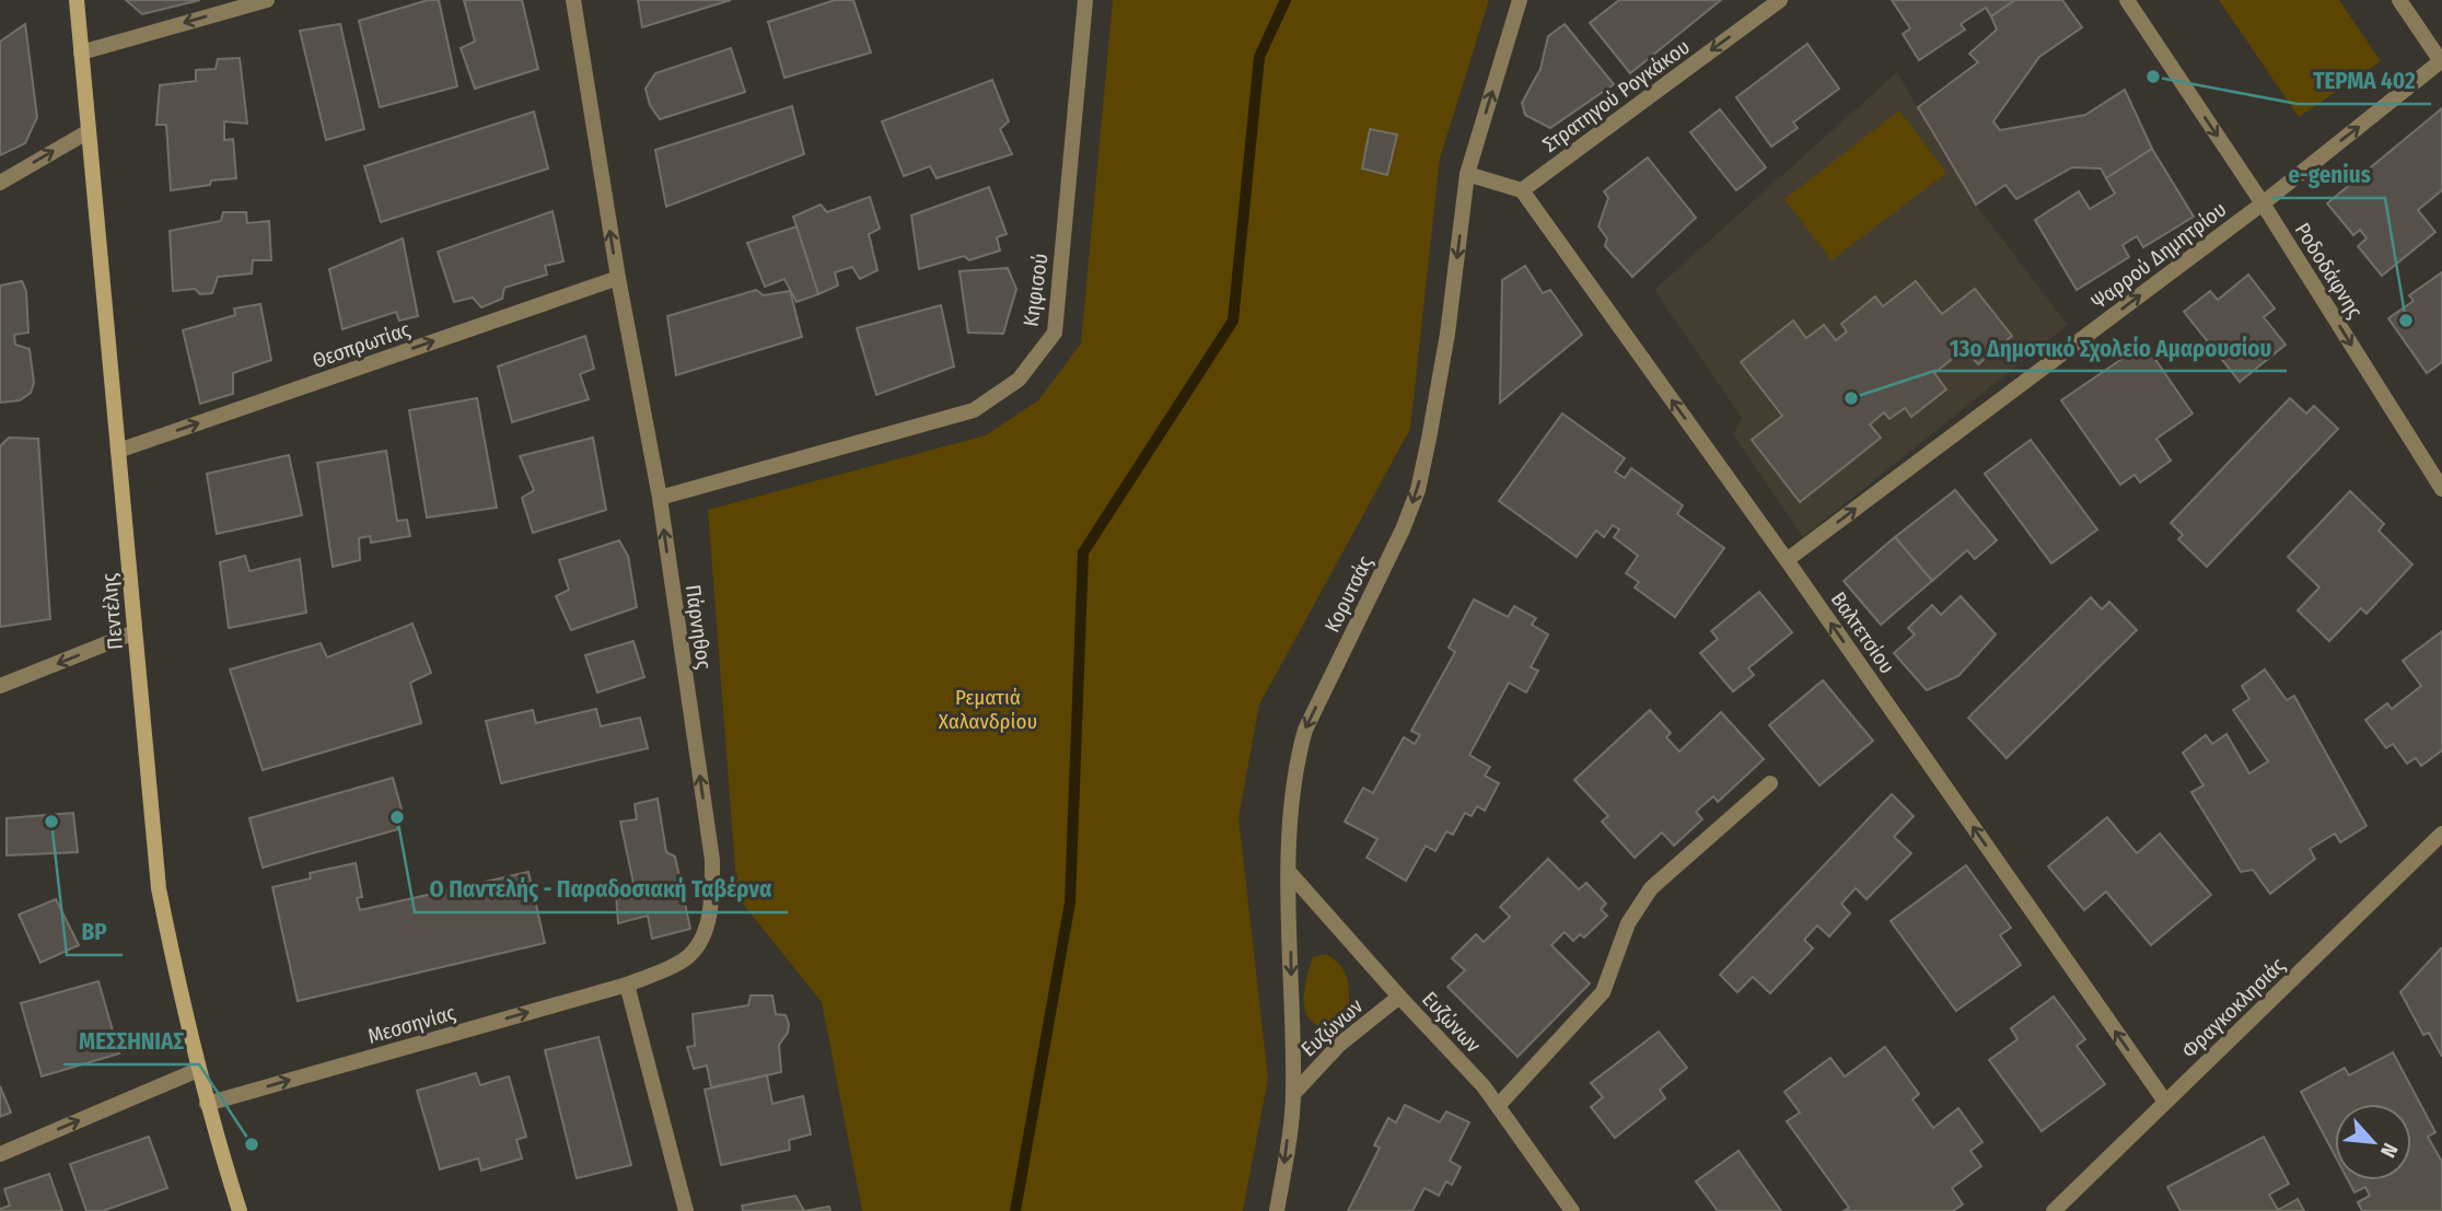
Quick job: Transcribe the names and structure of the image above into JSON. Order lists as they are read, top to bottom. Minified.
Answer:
{"streets":{"main road":["Πεντέλης"],"street":["Στρατηγού Ρογκάκου","Ψαρρού Δημητρίου","Ροδοδάφνης","Κηφισού","Θεσπρωτίας","Κορυτσάς","Πάρνηθος","Βαλτετσίου","Φραγκοκλησιάς","Ευζώνων","Μεσσηνίας","Eυζώνων"]},"crossings":[["Στρατηγού Ρογκάκου","Βαλτετσίου"],["Ψαρρού Δημητρίου","Ροδοδάφνης"],["Ψαρρού Δημητρίου","Βαλτετσίου"],["Κηφισού","Πάρνηθος"],["Θεσπρωτίας","Πεντέλης"],["Θεσπρωτίας","Πάρνηθος"],["Κορυτσάς","Ευζώνων"],["Κορυτσάς","Eυζώνων"],["Πεντέλης","Μεσσηνίας"],["Πάρνηθος","Μεσσηνίας"],["Βαλτετσίου","Φραγκοκλησιάς"],["Ευζώνων","Eυζώνων"]],"one_way":["Στρατηγού Ρογκάκου","Ψαρρού Δημητρίου","Ροδοδάφνης","Θεσπρωτίας","Πάρνηθος","Βαλτετσίου","Μεσσηνίας"],"parks":["Ρεματιά Χαλανδρίου"],"places":["ΤΕΡΜΑ 402","e-genius","13ο Δημοτικό Σχολείο Αμαρουσίου","Ο Παντελής - Παραδοσιακή Ταβέρνα","BP","ΜΕΣΣΗΝΙΑΣ"],"north":"bottom right"}
